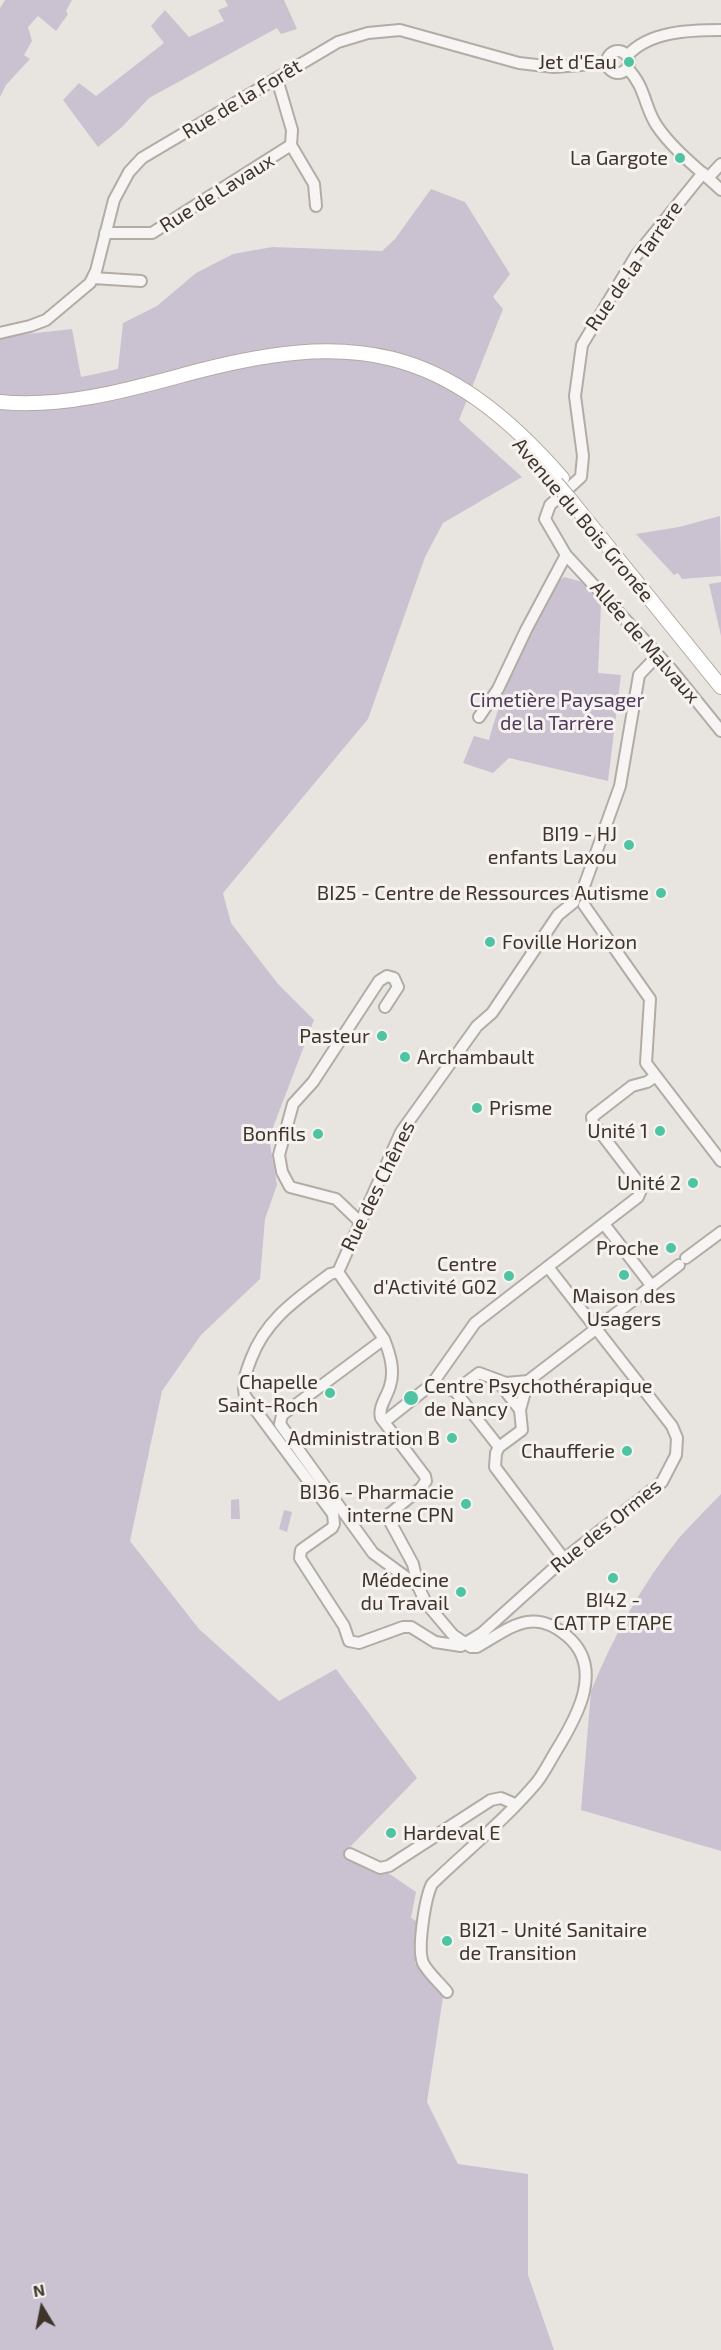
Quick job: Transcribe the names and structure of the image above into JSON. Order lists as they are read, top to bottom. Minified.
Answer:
{"streets":{"main road":["Avenue du Bois Gronée"],"street":["Rue de la Forêt","Rue de Lavaux","Rue de la Tarrère","Allée de Malvaux","Rue des Chênes","Rue des Ormes"]},"crossings":[["Rue de la Forêt","Rue de Lavaux"],["Rue de la Tarrère","Allée de Malvaux"],["Allée de Malvaux","Rue des Chênes"]],"parks":["Cimetière Paysager de la Tarrère"],"places":["Jet d'Eau","La Gargote","BI19 - HJ enfants Laxou","BI25 - Centre de Ressources Autisme","Foville Horizon","Pasteur","Archambault","Prisme","Unité 1","Bonfils","Unité 2","Proche","Maison des Usagers","Centre d'Activité G02","Chapelle Saint-Roch","Centre Psychothérapique de Nancy","Administration B","Chaufferie","BI36 - Pharmacie interne CPN","BI42 - CATTP ETAPE","Médecine du Travail","Hardeval E","BI21 - Unité Sanitaire de Transition"],"north":"top"}
